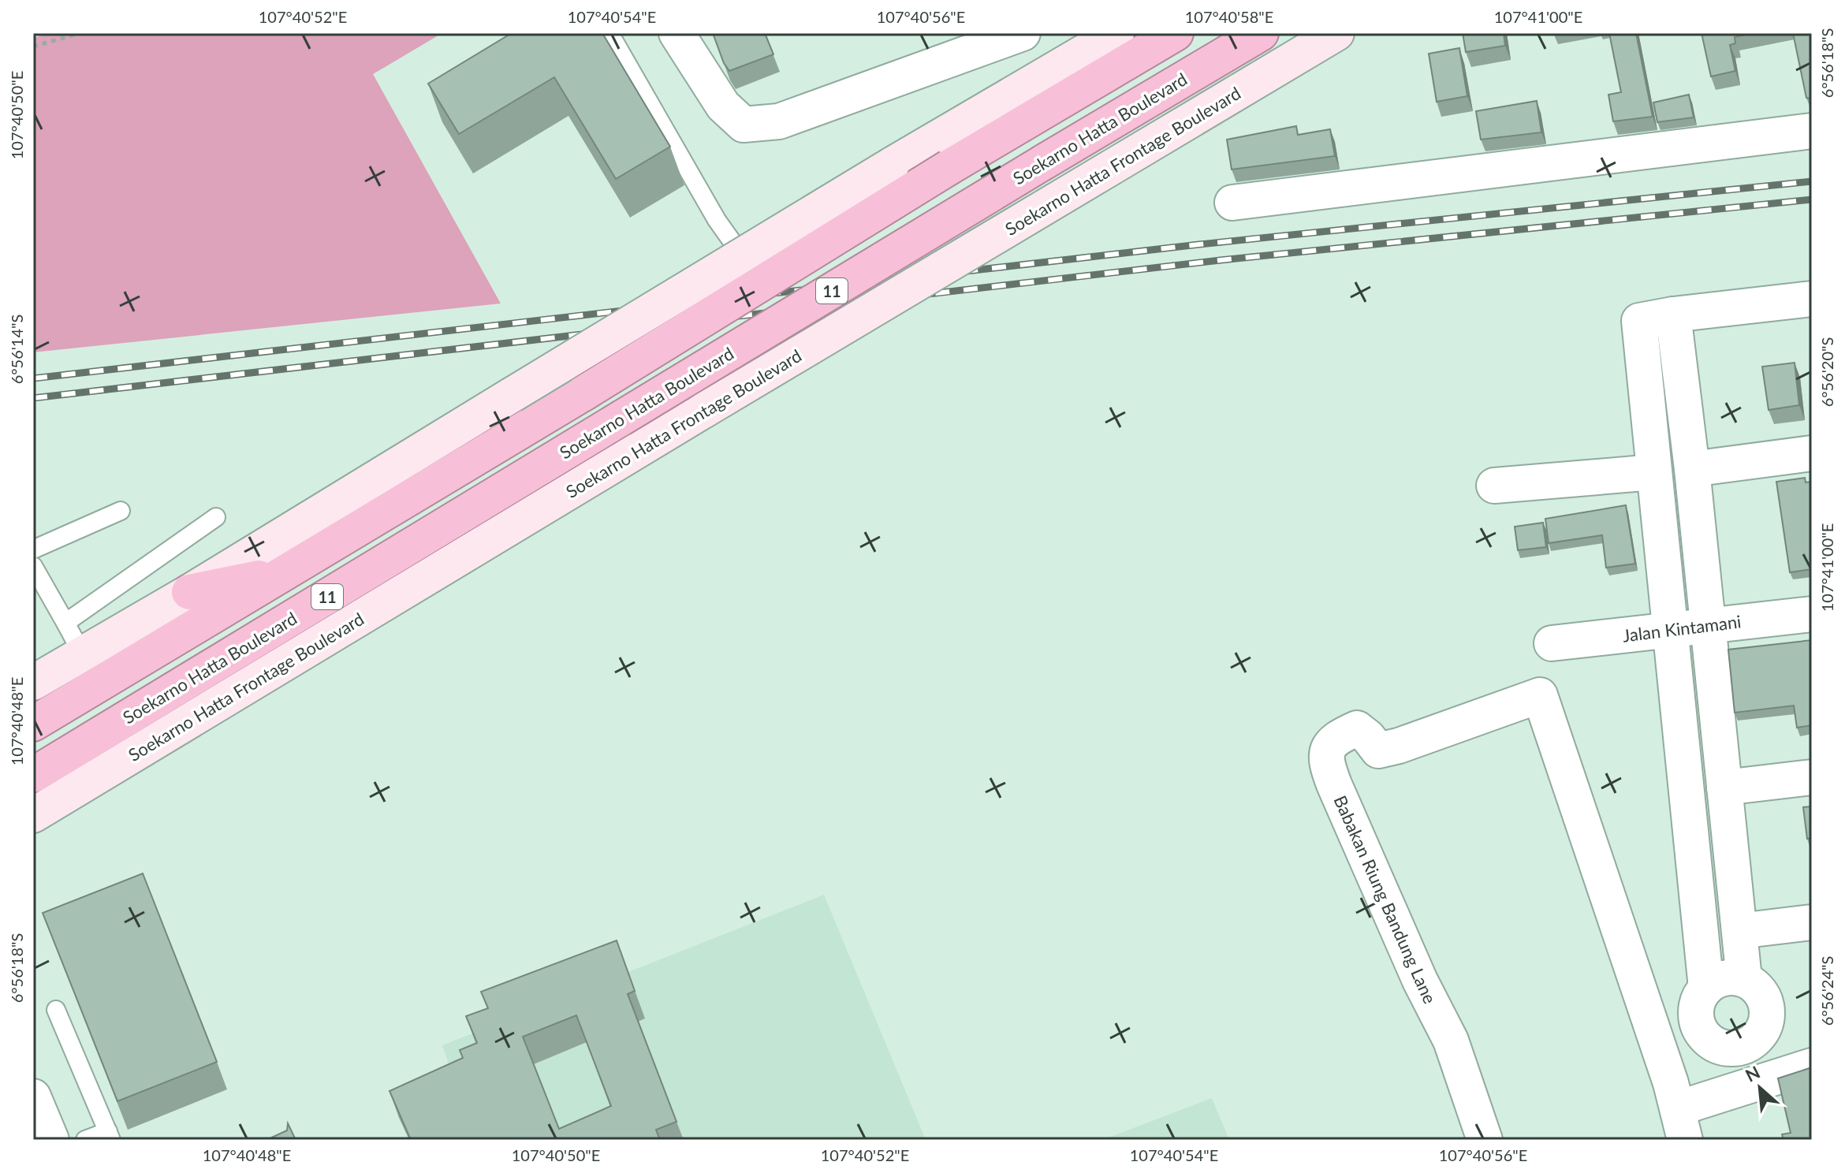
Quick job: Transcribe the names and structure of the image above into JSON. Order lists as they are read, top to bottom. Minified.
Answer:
{"streets":{"highway":["Soekarno Hatta Boulevard","11"],"main road":["Soekarno Hatta Frontage Boulevard"],"street":["Jalan Kintamani","Babakan Riung Bandung Lane"]},"north":"top left","coordinates":["107°40'52\"E","107°40'54\"E","107°40'56\"E","107°40'58\"E","107°41'00\"E","6°56'18\"S","107°40'50\"E","6°56'14\"S","6°56'20\"S","107°40'48\"E","6°56'24\"S"]}
